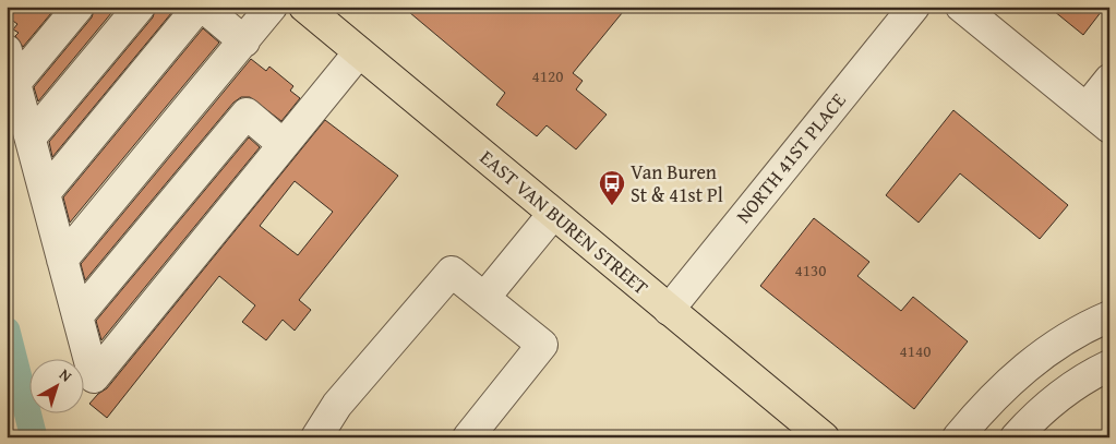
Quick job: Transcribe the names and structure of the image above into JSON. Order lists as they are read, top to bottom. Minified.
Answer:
{"streets":{"main road":["EAST VAN BUREN STREET"],"street":["NORTH 41ST PLACE"]},"crossings":[["NORTH 41ST PLACE","EAST VAN BUREN STREET"]],"places":{"bus stop":["Van Buren St & 41st Pl"]},"house_numbers":["4120","4130","4140"],"north":"top right"}
